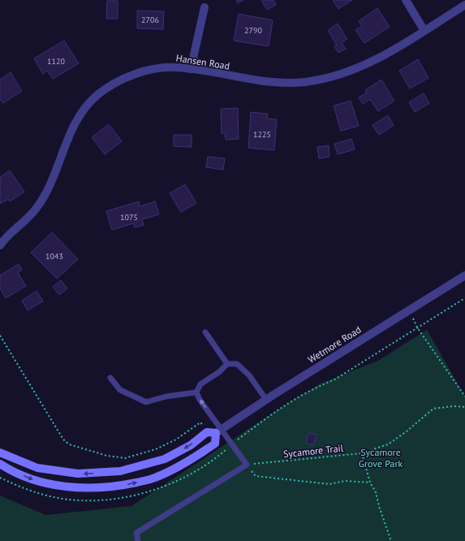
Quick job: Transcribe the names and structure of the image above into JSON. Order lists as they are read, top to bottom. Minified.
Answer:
{"streets":{"main road":["Wetmore Road"],"street":["Hansen Road"],"path":["Sycamore Trail"]},"one_way":["Wetmore Road"],"parks":["Sycamore Grove Park"],"house_numbers":["2706","2790","1120","1225","1075","1043"]}
